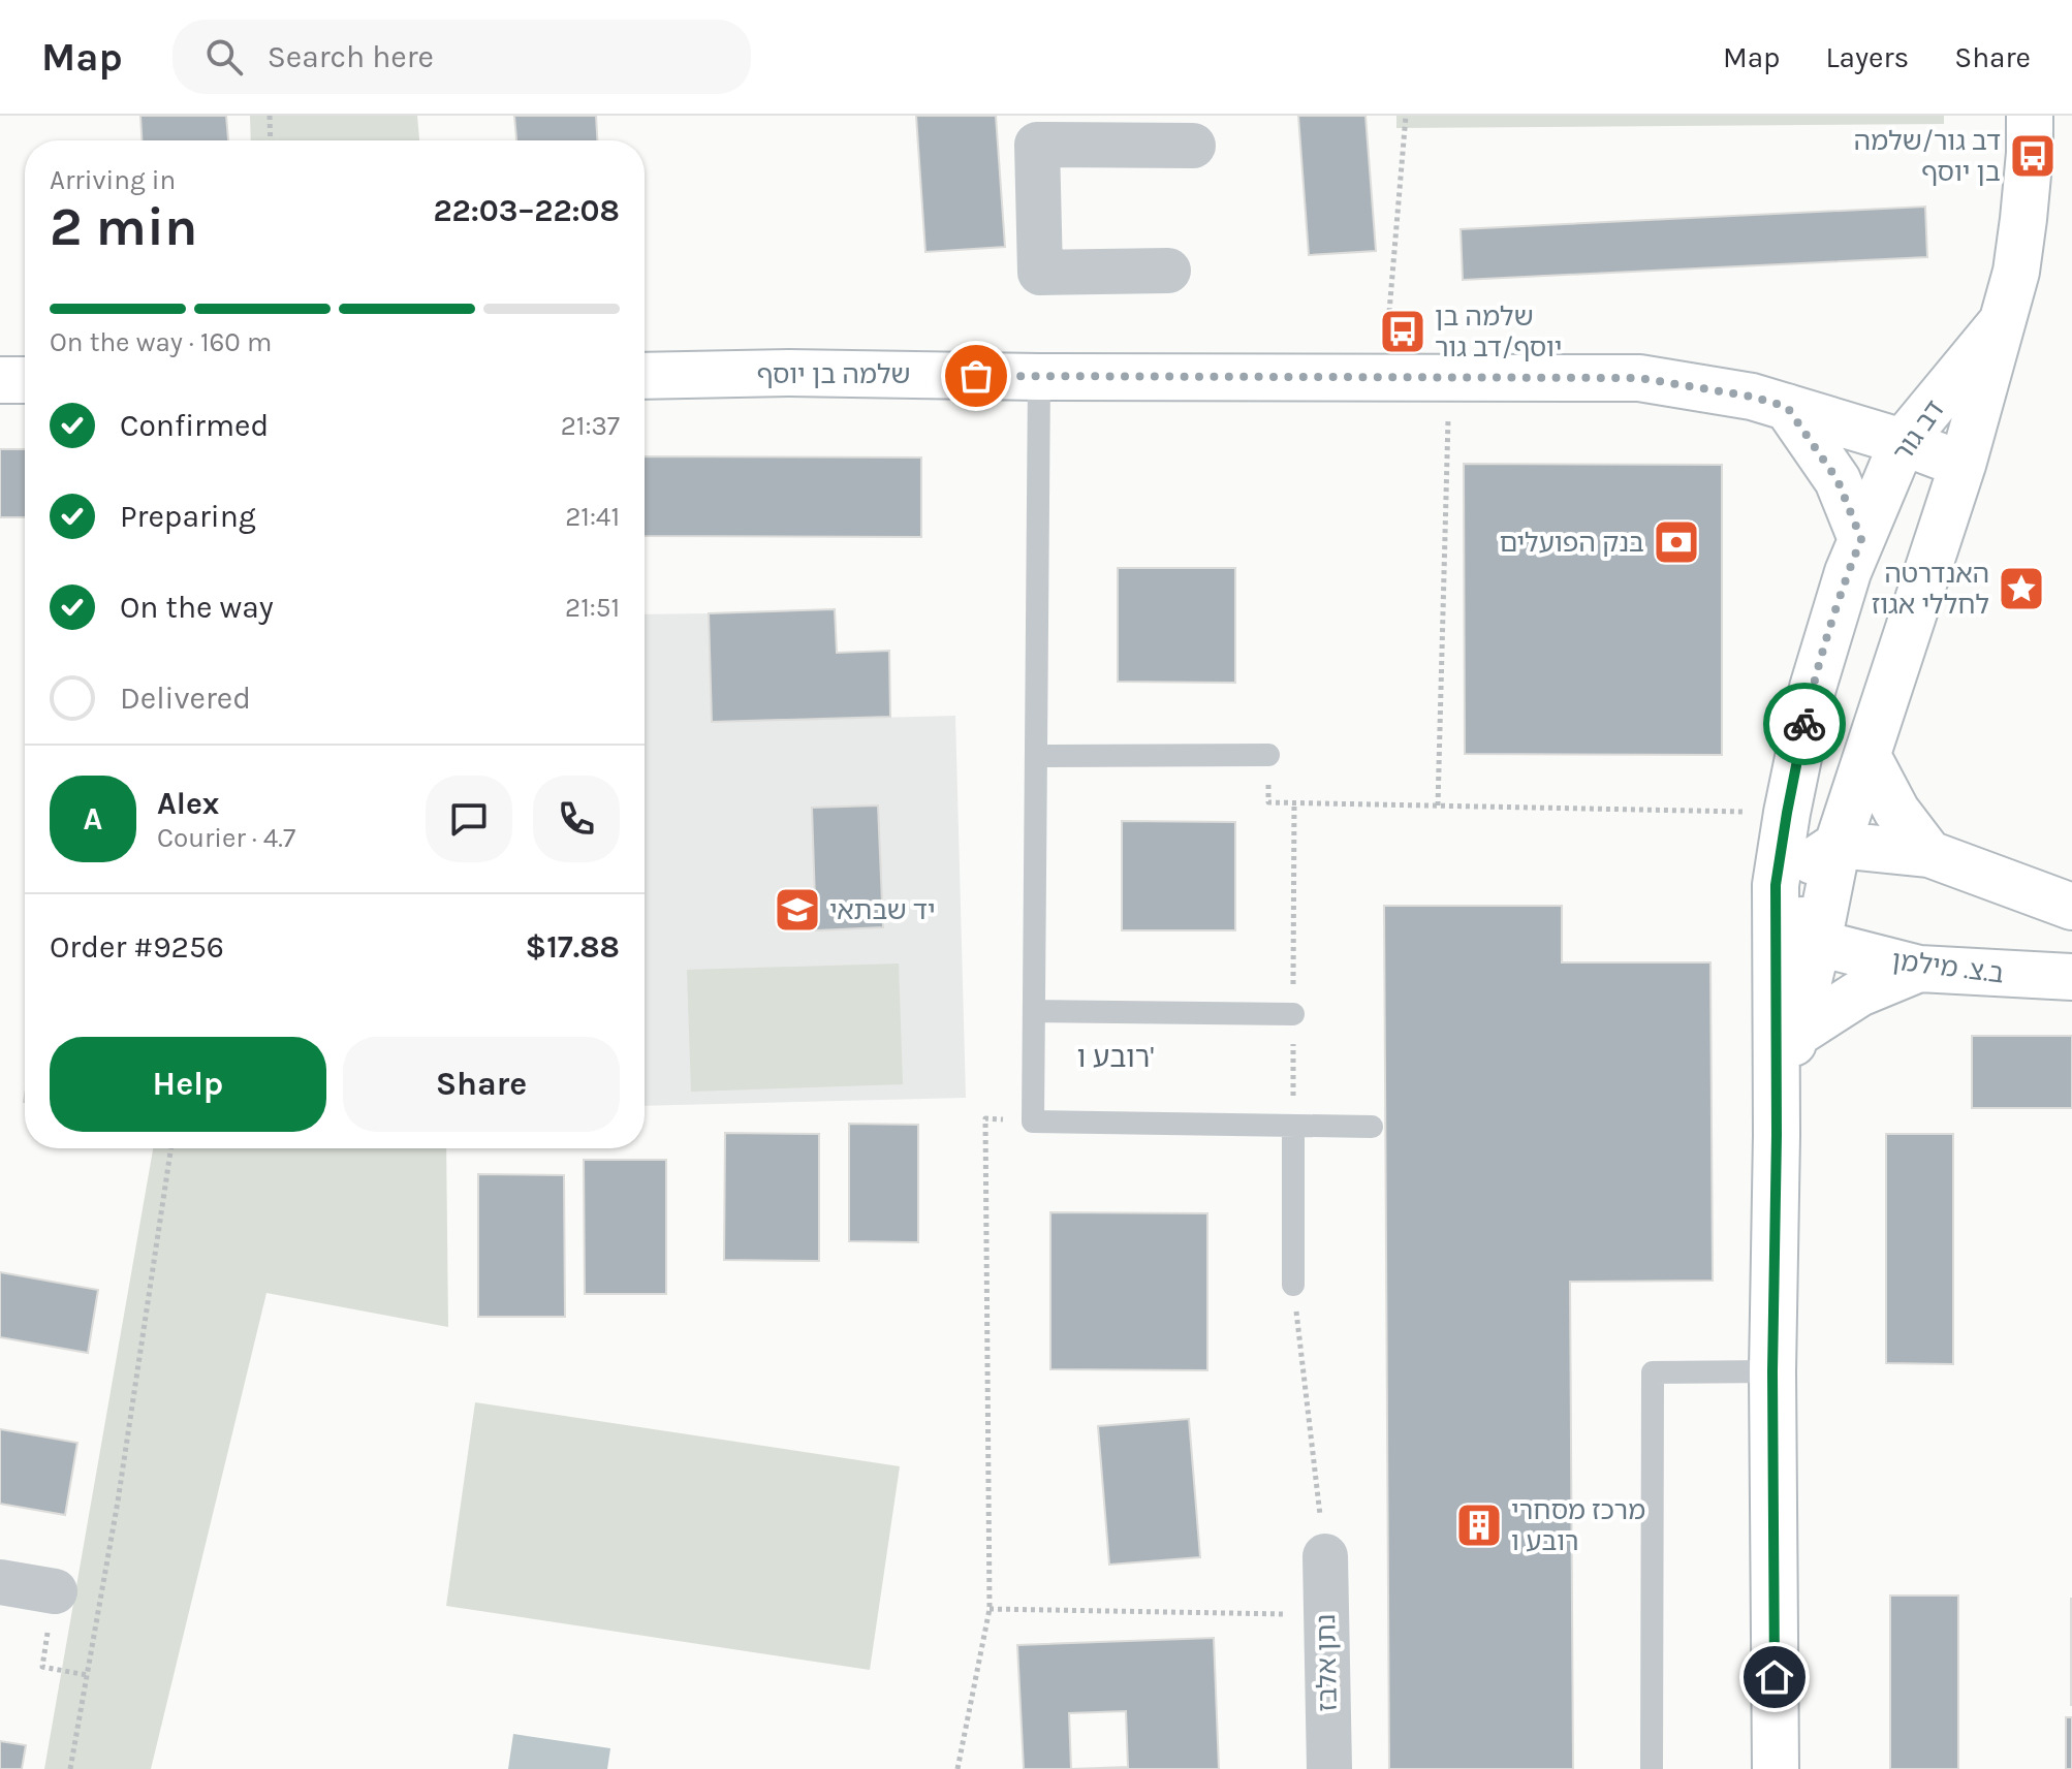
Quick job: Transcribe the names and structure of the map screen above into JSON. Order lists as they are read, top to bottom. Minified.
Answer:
{"streets":{"street":["שלמה בן יוסף","דב גור","ב.צ. מילמן","נתן אלבז"]},"crossings":[["שלמה בן יוסף","דב גור"],["דב גור","ב.צ. מילמן"]],"districts":["רובע ו'"],"places":{"bus stop":["דב גור/שלמה בן יוסף","שלמה בן יוסף/דב גור"],"bank":["בנק הפועלים"],"place":["האנדרטה לחללי אגוז"],"school or university":["יד שבתאי"],"building":["מרכז מסחרי רובע ו"]},"page":{"header":"Map","search":"Search here","nav":["Map","Layers","Share"],"heading":["2 min","Arriving in","22:03–22:08"],"panel":["Alex","Courier · 4.7","Order #9256","$17.88"],"bar":"On the way · 160 m","list":[["Confirmed","21:37"],["Preparing","21:41"],["On the way","21:51"],"Delivered"],"round":"A","buttons":["Help","Share"]}}
